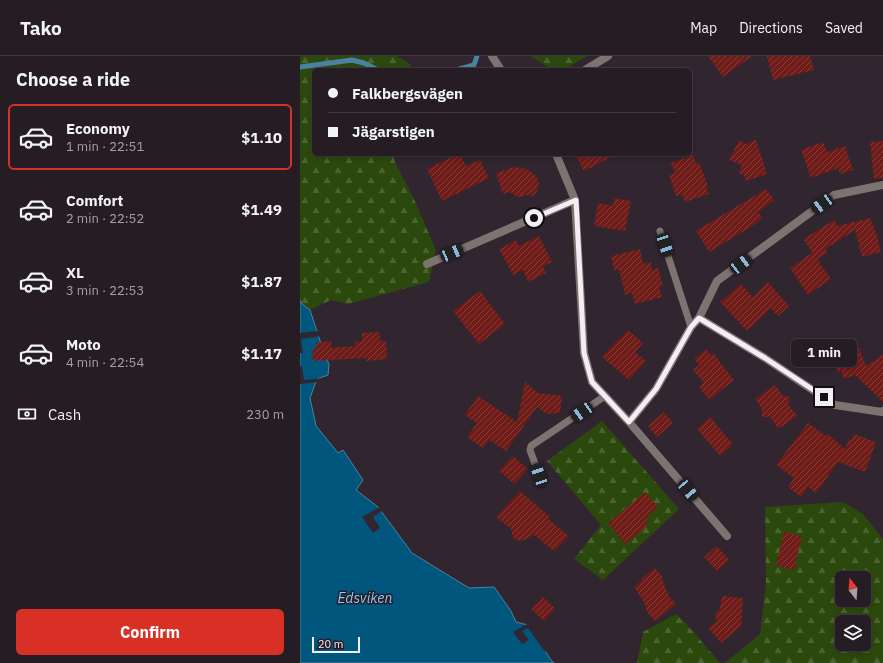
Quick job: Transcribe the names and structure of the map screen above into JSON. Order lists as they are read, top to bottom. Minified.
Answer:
{"water":["Edsviken"],"scale_bar":"20 m","north":"top","page":{"header":"Tako","nav":["Map","Directions","Saved"],"heading":"Choose a ride","banner":["Falkbergsvägen","Jägarstigen"],"list":[{"name":"Economy","note":"1 min · 22:51","value":"$1.10"},{"name":"Comfort","note":"2 min · 22:52","value":"$1.49"},{"name":"XL","note":"3 min · 22:53","value":"$1.87"},{"name":"Moto","note":"4 min · 22:54","value":"$1.17"}],"bubble":"1 min","pay":["Cash","230 m"],"buttons":"Confirm","scale":"20 m"}}
